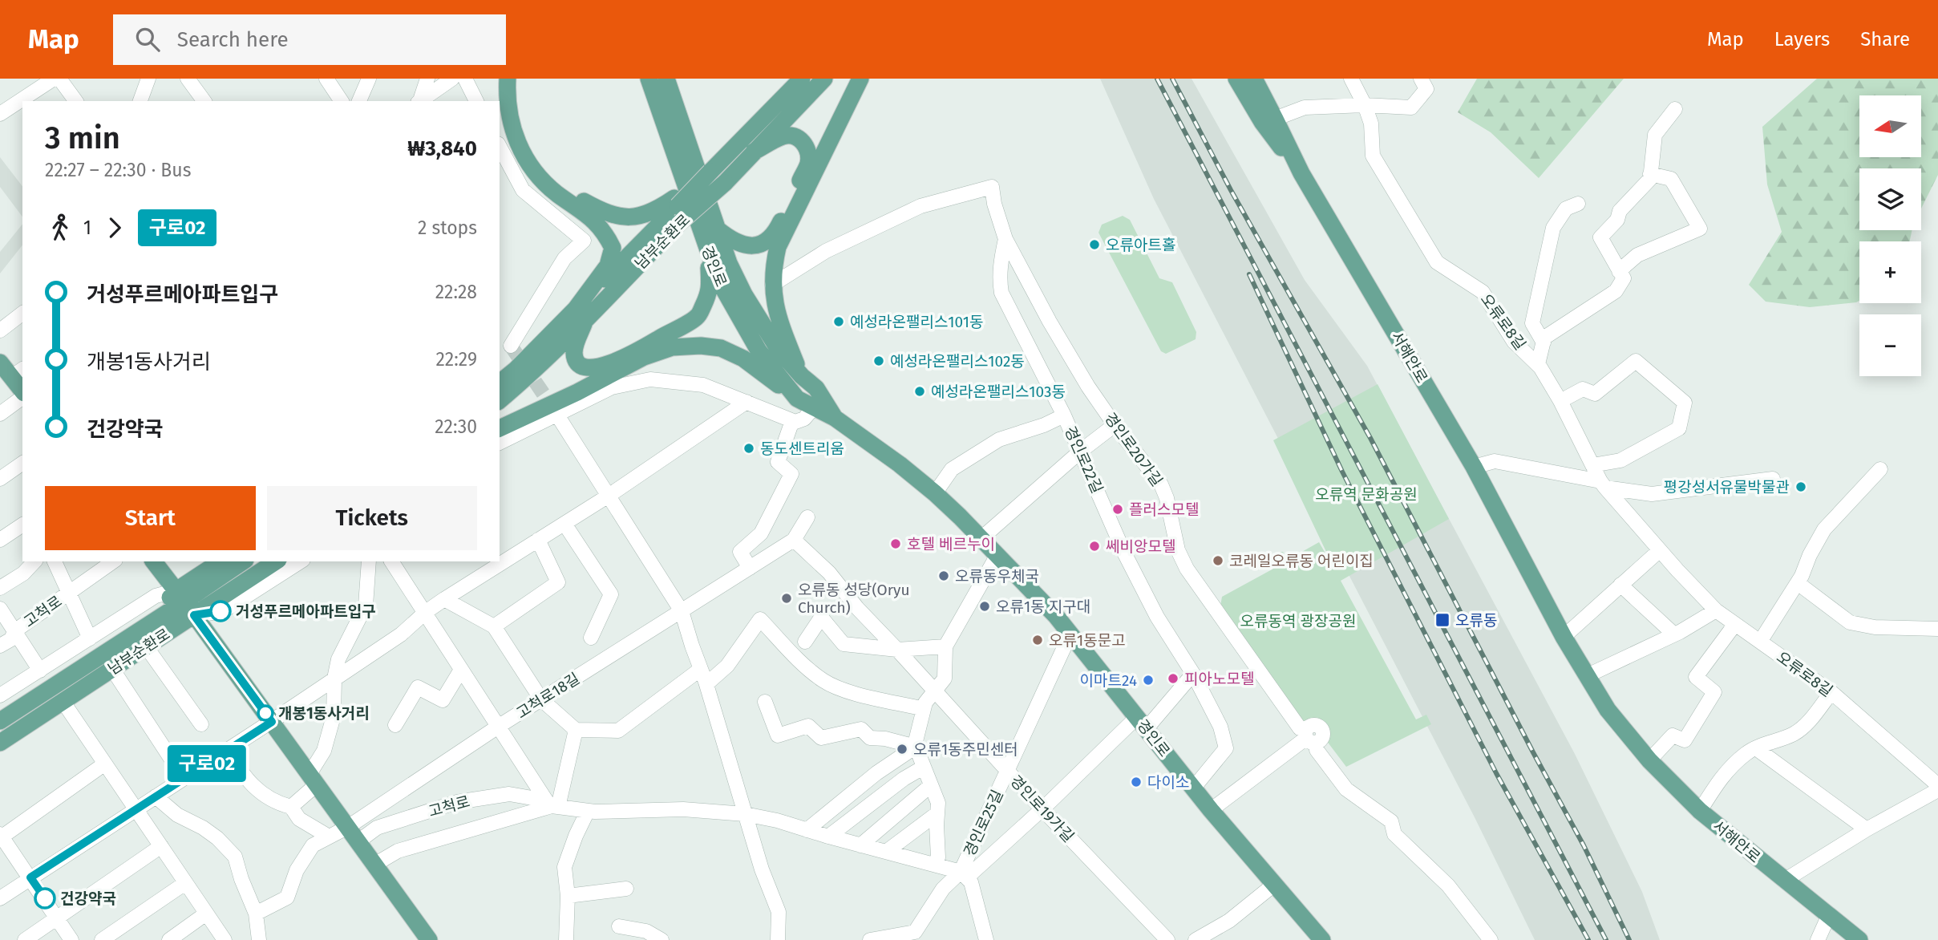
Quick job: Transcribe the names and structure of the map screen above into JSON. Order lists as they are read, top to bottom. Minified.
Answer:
{"streets":{"main road":["남부순환로","경인로","서해안로"],"street":["오류로8길","경인로20가길","경인로22길","고척로","고척로18길","경인로19가길","경인로25길"]},"crossings":[["경인로","경인로22길"],["경인로","경인로25길"],["경인로20가길","경인로22길"],["고척로","경인로25길"],["경인로19가길","경인로25길"]],"parks":["오류역 문화공원","오류동역 광장공원"],"places":{"other":["오류아트홀","예성라온팰리스101동","예성라온팰리스102동","예성라온팰리스103동","동도센트리움","평강성서유물박물관","플러스모텔","호텔 베르누이","쎄비앙모텔","코레일오류동 어린이집","오류동우체국","오류동 성당(Oryu Church)","오류1동 지구대","거성푸르메아파트입구","오류1동문고","피아노모텔","이마트24","개봉1동사거리","오류1동주민센터","다이소","건강약국"],"transit":["오류동"]},"lines":["bus line 구로02"],"north":"left","page":{"header":"Map","search":"Search here","nav":["Map","Layers","Share"],"on_map":"구로02","map_buttons":["+","−"],"heading":["3 min","22:27 – 22:30 · Bus","₩3,840"],"legs":["1","구로02","2 stops"],"list":[{"name":"거성푸르메아파트입구","value":"22:28"},{"name":"개봉1동사거리","value":"22:29"},{"name":"건강약국","value":"22:30"}],"buttons":["Start","Tickets"]}}
